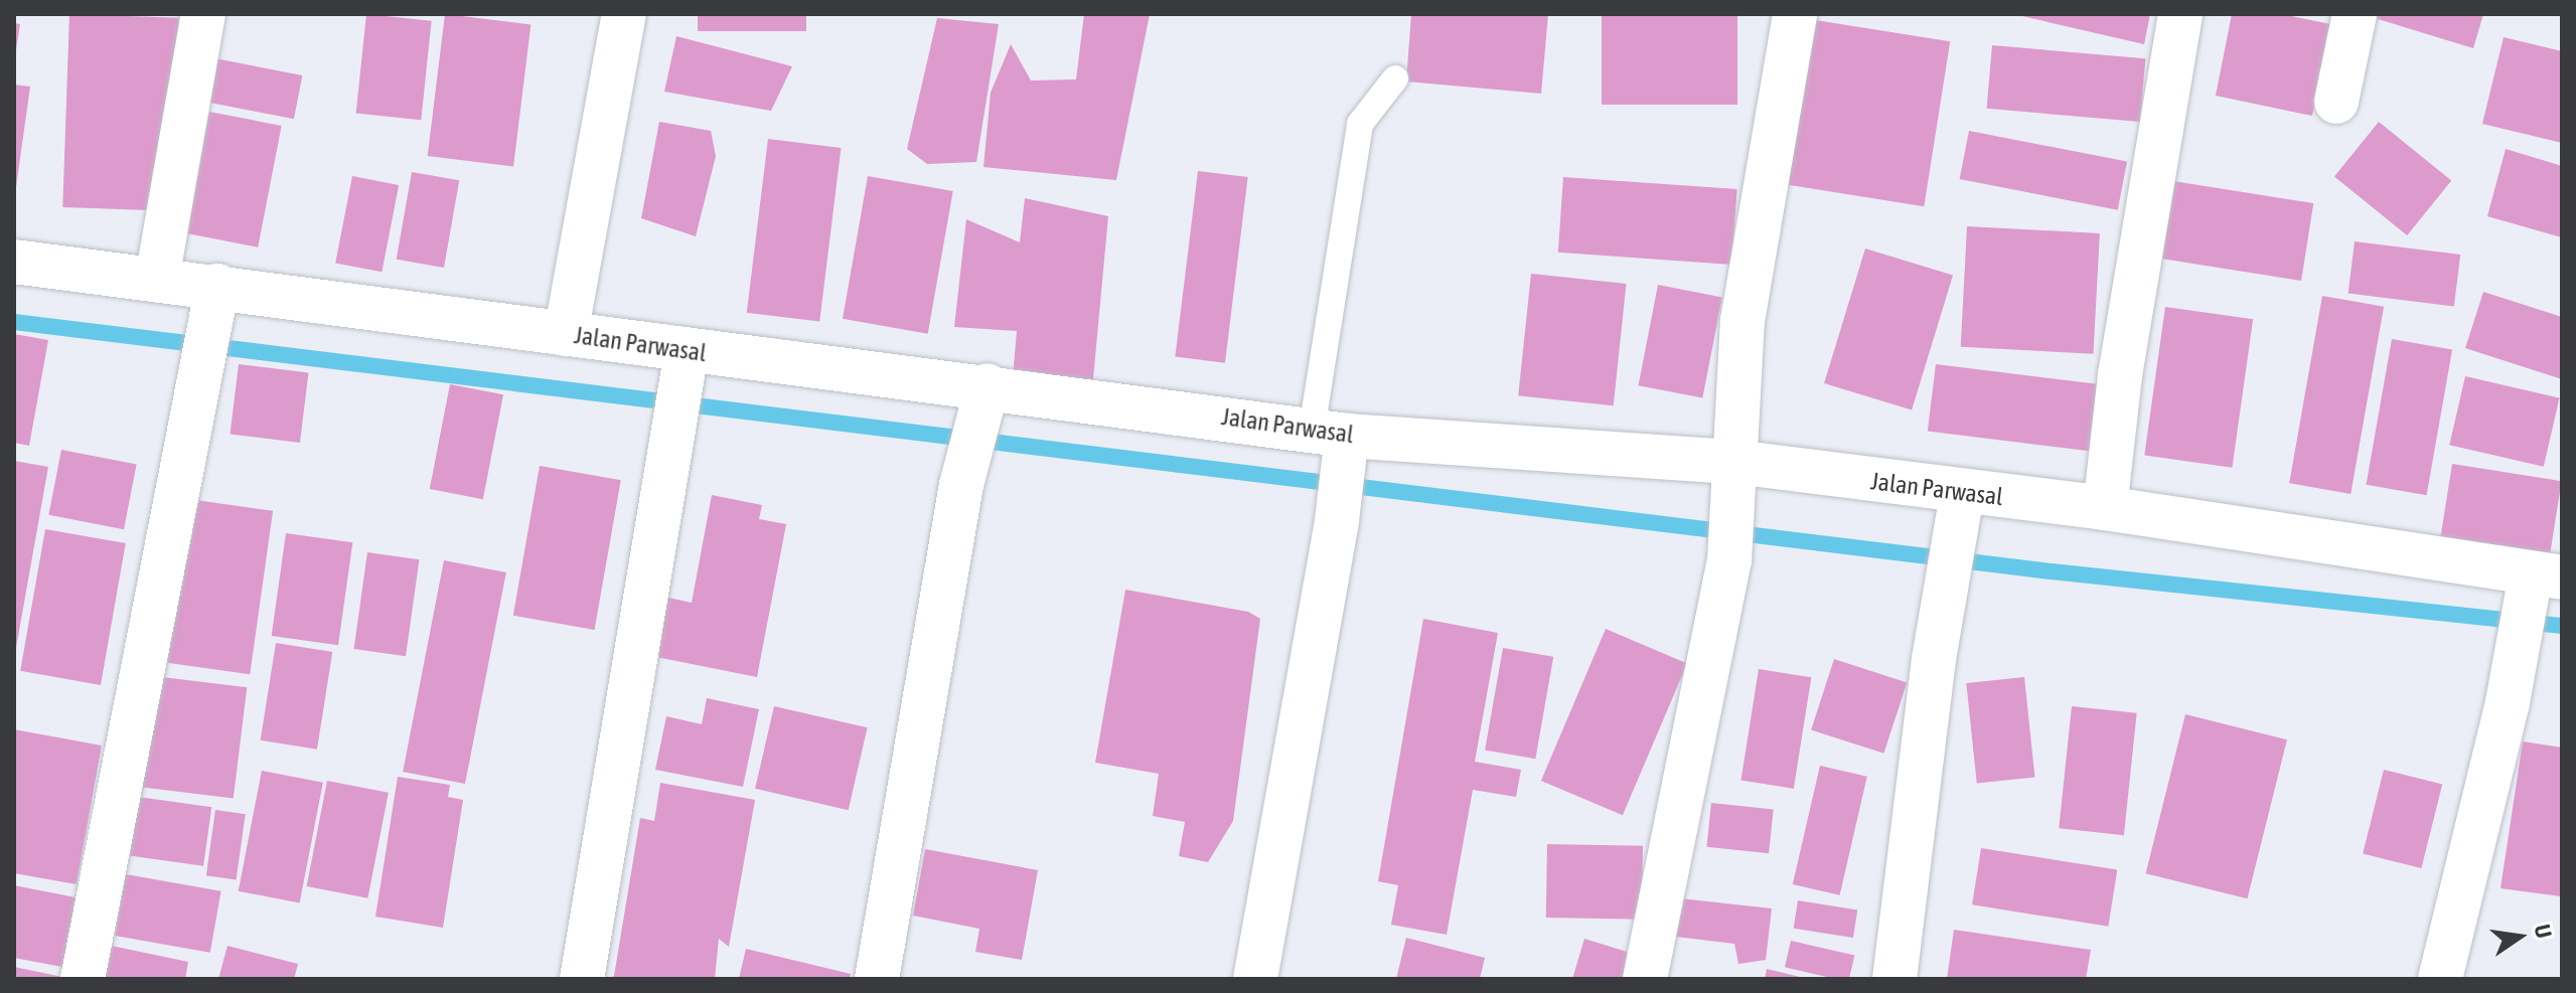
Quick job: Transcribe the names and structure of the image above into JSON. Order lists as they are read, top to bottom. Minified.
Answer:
{"streets":{"street":["Jalan Parwasal"]},"north":"right"}
